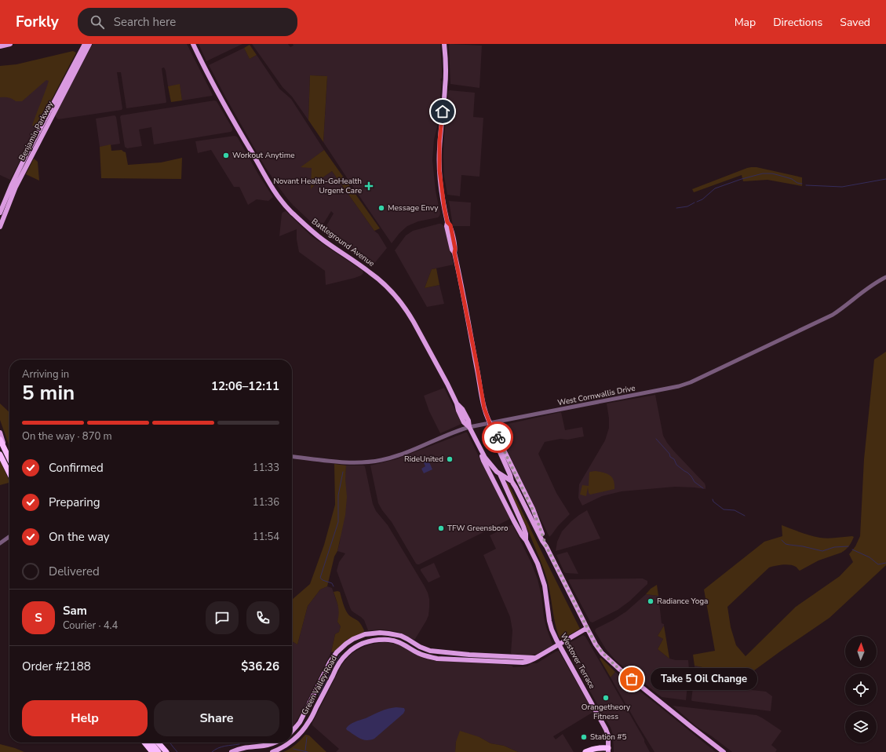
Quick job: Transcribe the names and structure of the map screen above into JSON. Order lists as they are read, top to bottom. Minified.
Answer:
{"streets":{"main road":["Benjamin Parkway","Battleground Avenue","Westover Terrace","Green Valley Road"],"street":["West Cornwallis Drive"]},"crossings":[["Battleground Avenue","West Cornwallis Drive"],["Battleground Avenue","Westover Terrace"],["Battleground Avenue","Green Valley Road"],["Westover Terrace","Green Valley Road"]],"places":{"other":["Workout Anytime","Message Envy","RideUnited","TFW Greensboro","Radiance Yoga","Take 5 Oil Change","Orangetheory Fitness","Station #5"],"health":["Novant Health-GoHealth Urgent Care"]},"north":"top","page":{"header":"Forkly","search":"Search here","nav":["Map","Directions","Saved"],"heading":["5 min","Arriving in","12:06–12:11"],"panel":["Sam","Courier · 4.4","Order #2188","$36.26"],"bar":"On the way · 870 m","list":[["Confirmed","11:33"],["Preparing","11:36"],["On the way","11:54"],"Delivered"],"round":"S","bubble":"Take 5 Oil Change","buttons":["Help","Share"]}}
